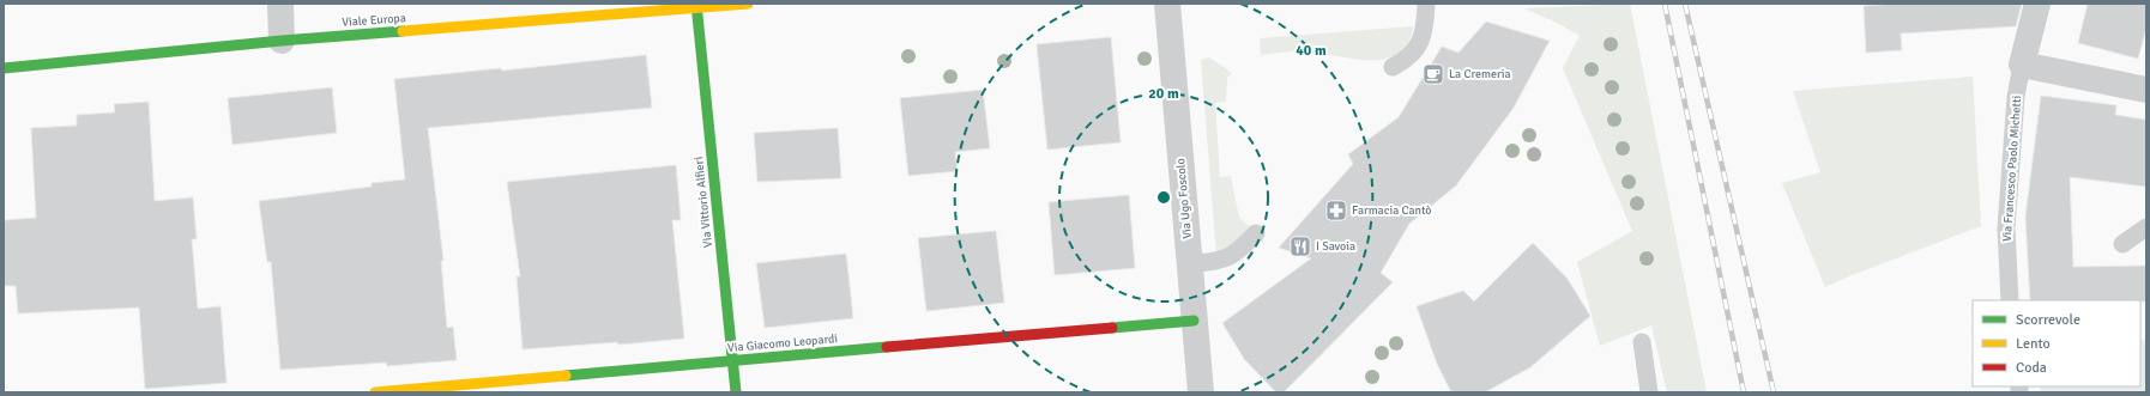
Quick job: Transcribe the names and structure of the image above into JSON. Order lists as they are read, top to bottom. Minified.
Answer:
{"streets":{"street":["Viale Europa","Via Ugo Foscolo","Via Vittorio Alfieri","Via Giacomo Leopardi"],"lane":["Via Francesco Paolo Michetti"]},"crossings":[["Viale Europa","Via Vittorio Alfieri"],["Via Ugo Foscolo","Via Giacomo Leopardi"],["Via Vittorio Alfieri","Via Giacomo Leopardi"]],"places":{"cafe":["La Cremeria"],"pharmacy":["Farmacia Cantò"],"restaurant":["I Savoia"]},"legend":["Scorrevole","Lento","Coda"],"rings":["40 m","20 m"]}
